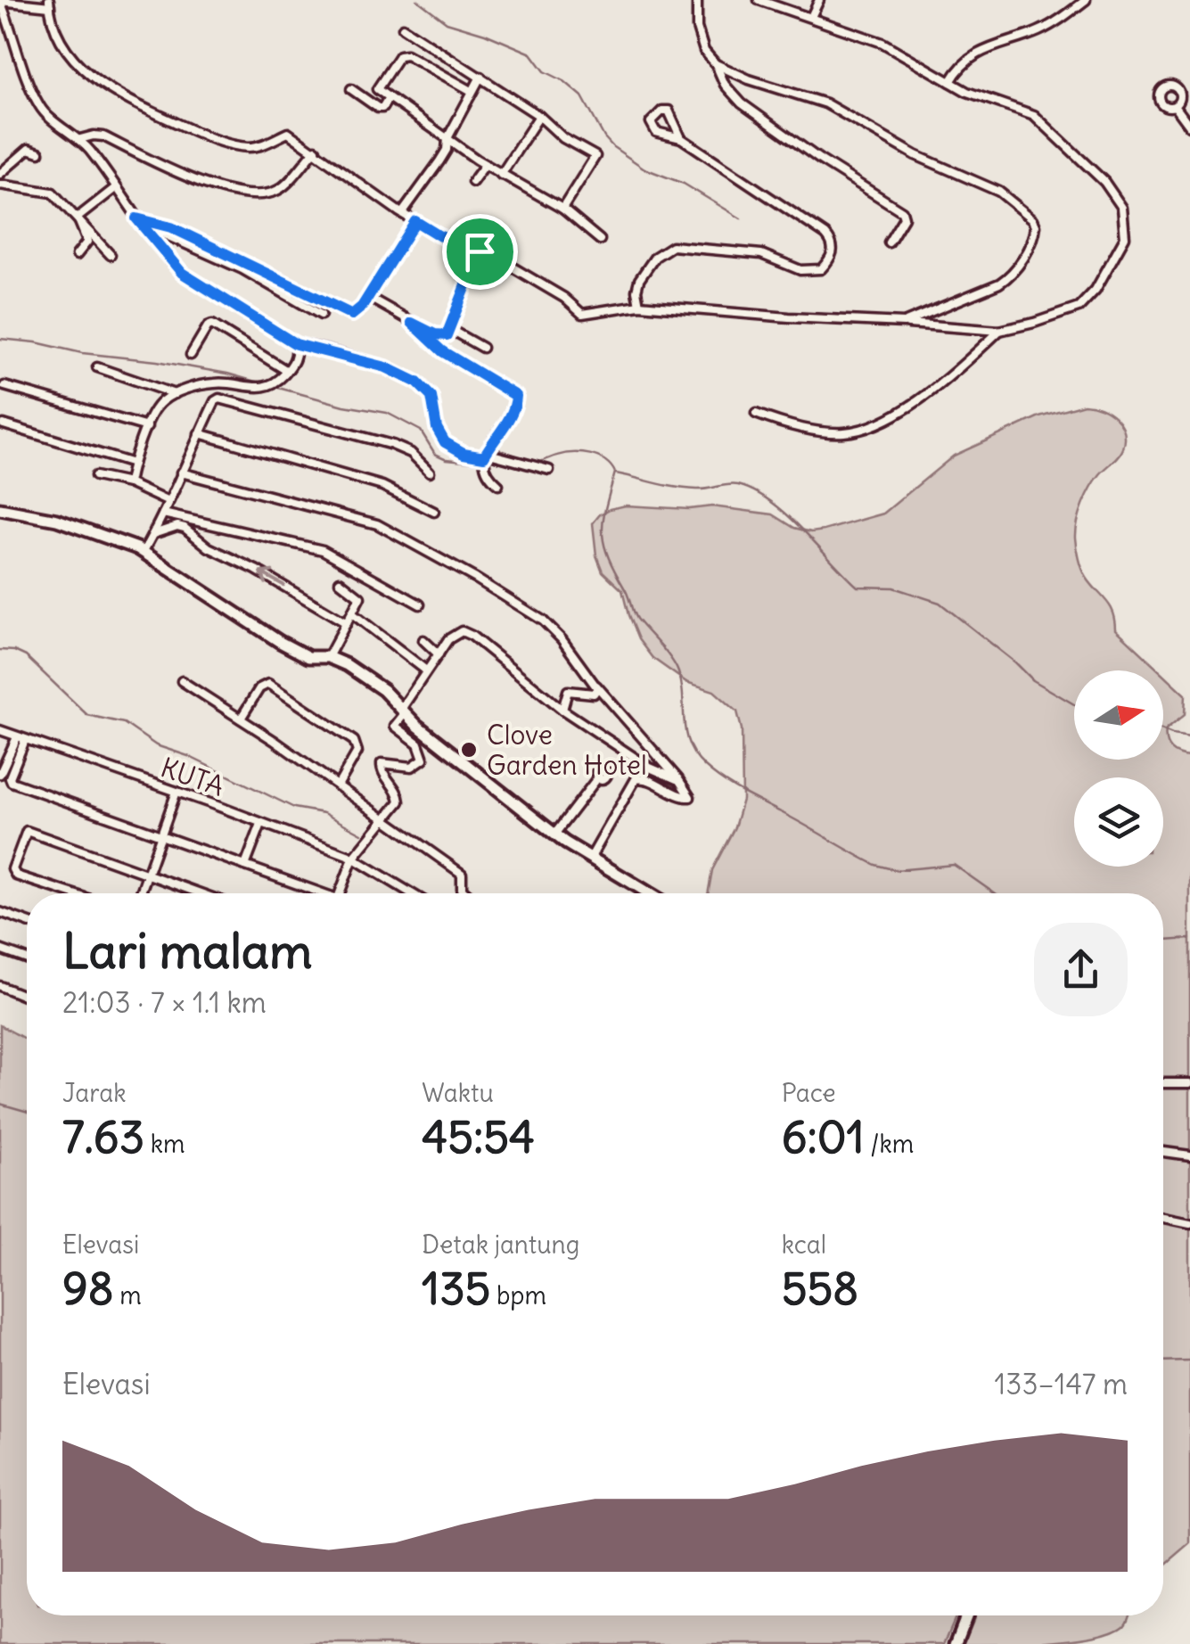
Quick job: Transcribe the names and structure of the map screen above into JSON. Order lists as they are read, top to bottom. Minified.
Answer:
{"streets":{"street":["KUTA"]},"places":["Clove Garden Hotel"],"north":"right","page":{"heading":["Lari malam","21:03 · 7 × 1.1 km"],"stats":[["Jarak","7.63 km"],["Waktu","45:54"],["Pace","6:01 /km"],["Elevasi","98 m"],["Detak jantung","135 bpm"],["kcal","558"]],"chart":["Elevasi","133–147 m"]}}
